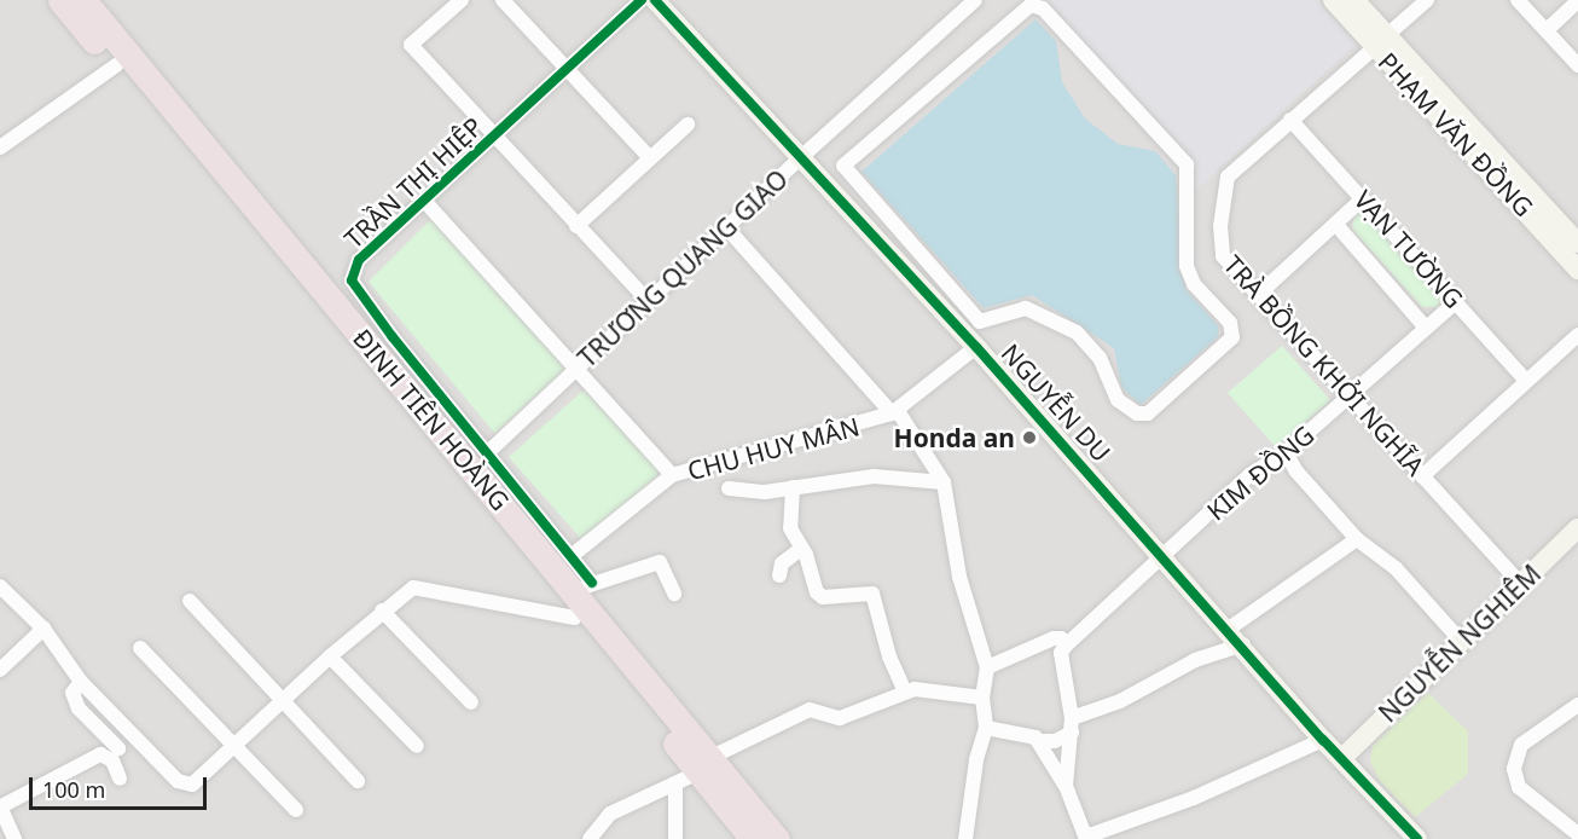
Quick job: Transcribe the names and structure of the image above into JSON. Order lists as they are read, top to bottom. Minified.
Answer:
{"streets":{"highway":["ĐINH TIÊN HOÀNG"],"street":["PHẠM VĂN ĐỒNG","TRẦN THỊ HIỆP","VẠN TƯỜNG","TRƯƠNG QUANG GIAO","TRÀ BỒNG KHỞI NGHĨA","NGUYỄN DU","CHU HUY MÂN","KIM ĐỒNG","NGUYỄN NGHIÊM"]},"crossings":[["PHẠM VĂN ĐỒNG","TRÀ BỒNG KHỞI NGHĨA"],["TRẦN THỊ HIỆP","TRƯƠNG QUANG GIAO"],["VẠN TƯỜNG","TRÀ BỒNG KHỞI NGHĨA"],["VẠN TƯỜNG","KIM ĐỒNG"],["TRƯƠNG QUANG GIAO","NGUYỄN DU"],["TRÀ BỒNG KHỞI NGHĨA","KIM ĐỒNG"],["TRÀ BỒNG KHỞI NGHĨA","NGUYỄN NGHIÊM"],["NGUYỄN DU","CHU HUY MÂN"],["NGUYỄN DU","KIM ĐỒNG"],["NGUYỄN DU","NGUYỄN NGHIÊM"]],"places":["Honda an"],"scale_bar":"100 m"}
